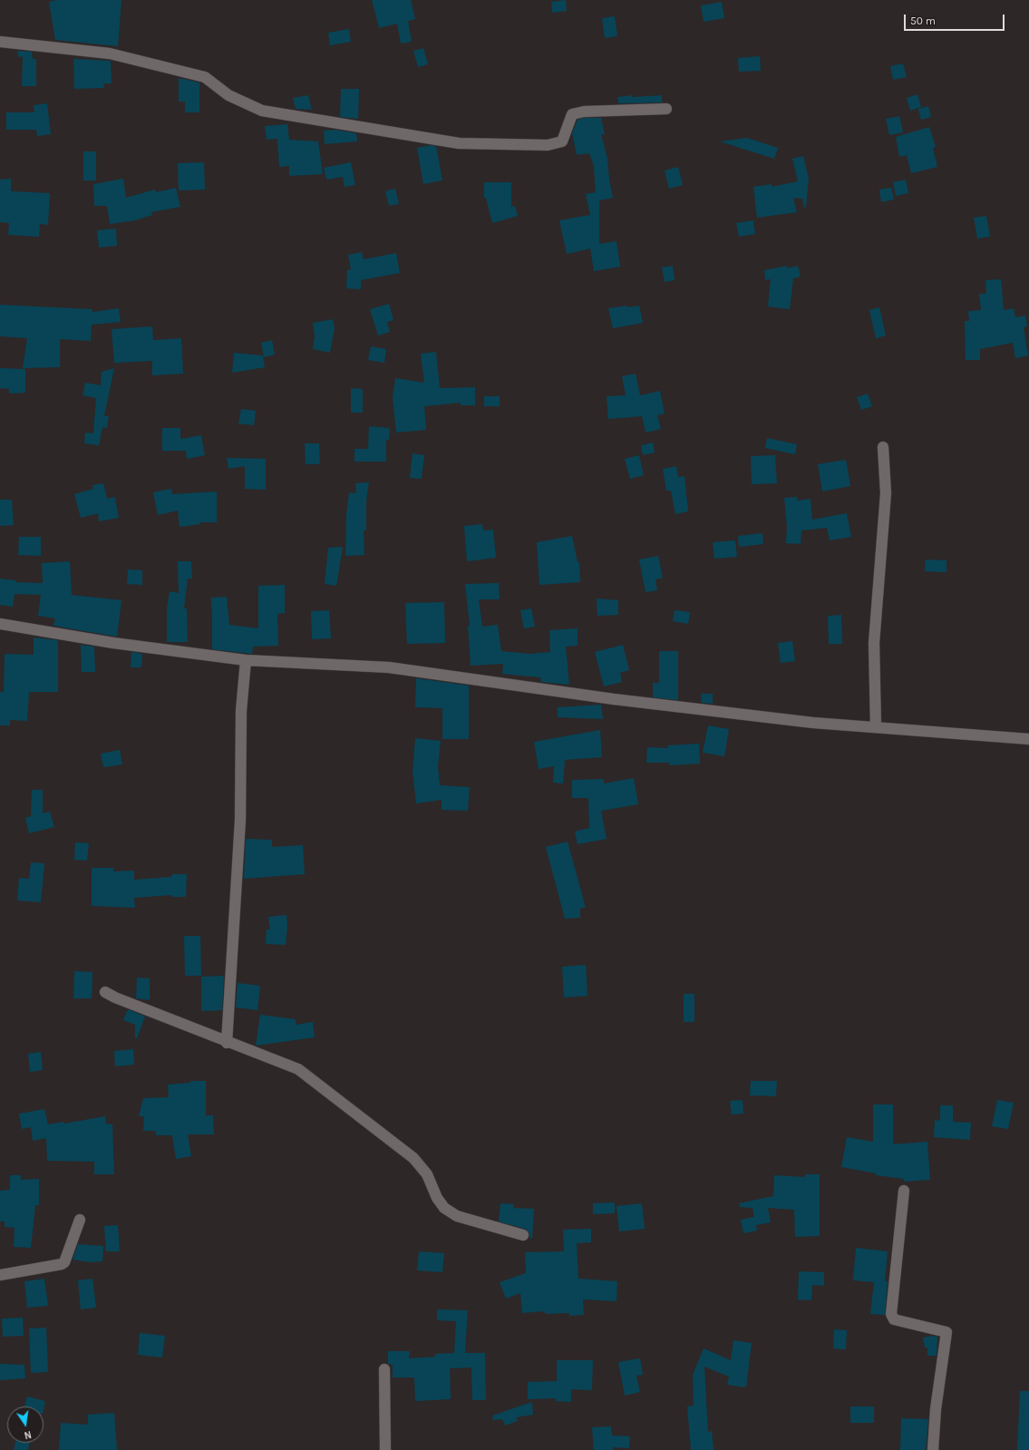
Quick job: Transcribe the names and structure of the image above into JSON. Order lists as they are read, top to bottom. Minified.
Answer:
{"scale_bar":"50 m","north":"bottom"}
